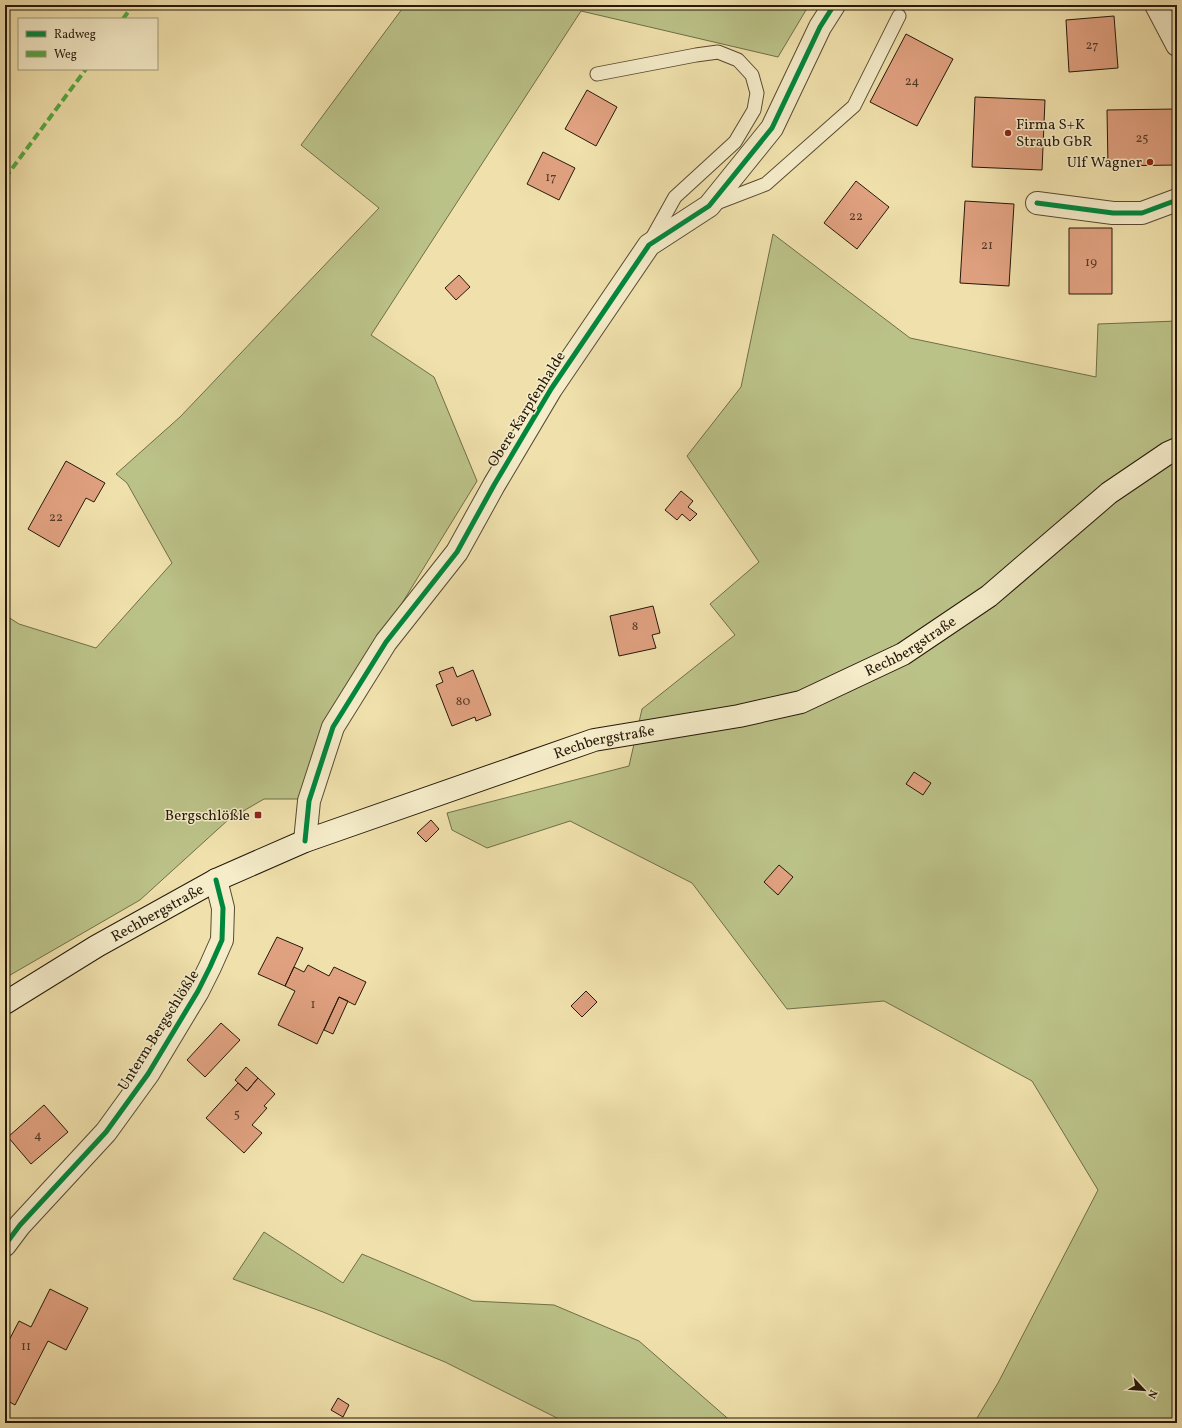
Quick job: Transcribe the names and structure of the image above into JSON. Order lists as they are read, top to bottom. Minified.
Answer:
{"streets":{"street":["Obere Karpfenhalde","Rechbergstraße","Unterm Bergschlößle"]},"crossings":[["Obere Karpfenhalde","Rechbergstraße"],["Rechbergstraße","Unterm Bergschlößle"]],"places":{"other":["Firma S+K Straub GbR","Ulf Wagner"],"transit":["Bergschlößle"]},"house_numbers":["27","24","25","17","22","21","19","22","8","80","1","5","4","11"],"legend":["Radweg","Weg"],"north":"bottom right"}
